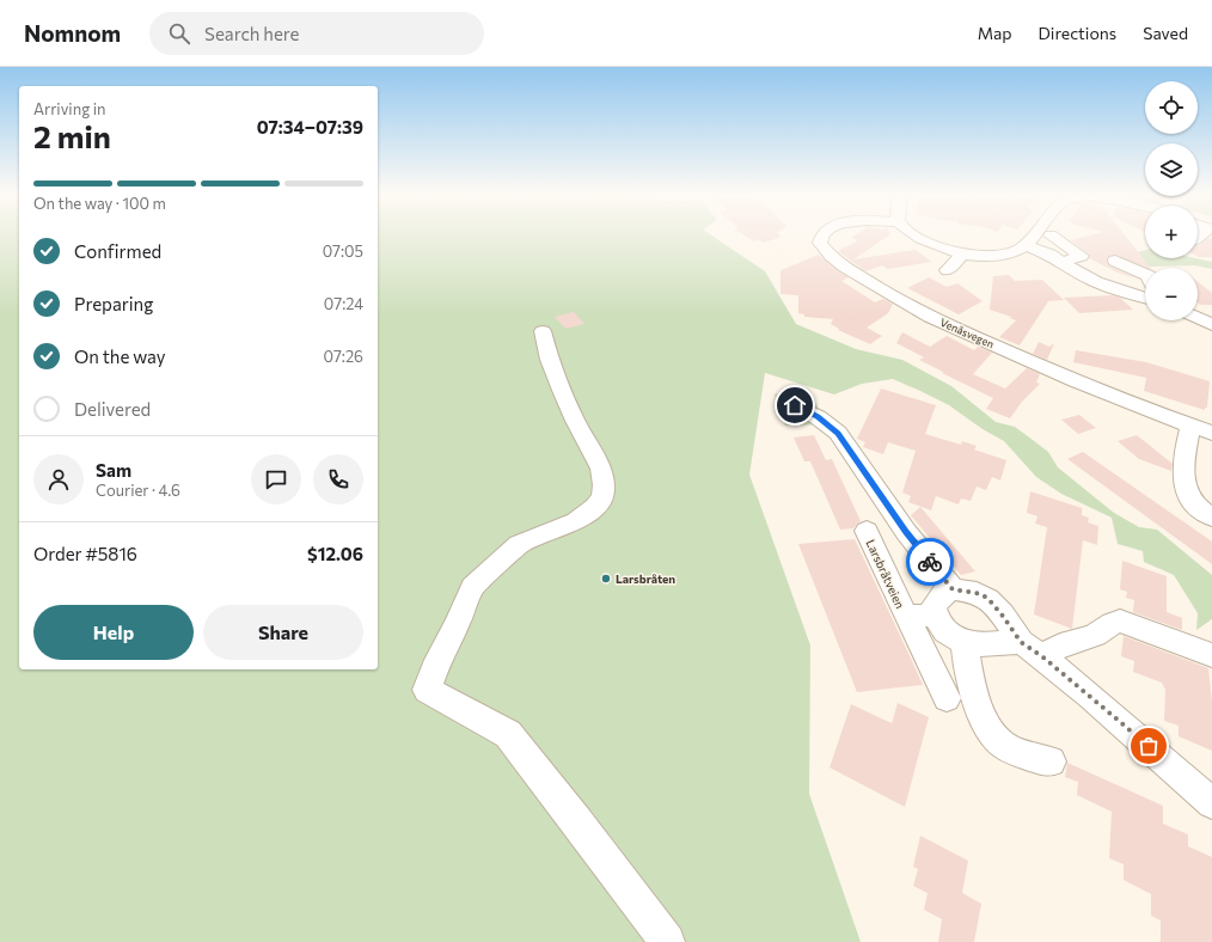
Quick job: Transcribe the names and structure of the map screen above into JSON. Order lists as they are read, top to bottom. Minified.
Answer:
{"streets":{"street":["Venåsvegen","Larsbråtveien"]},"places":["Larsbråten"],"page":{"header":"Nomnom","search":"Search here","nav":["Map","Directions","Saved"],"map_buttons":["+","−"],"heading":["2 min","Arriving in","07:34–07:39"],"panel":["Sam","Courier · 4.6","Order #5816","$12.06"],"bar":"On the way · 100 m","list":[["Confirmed","07:05"],["Preparing","07:24"],["On the way","07:26"],"Delivered"],"buttons":["Help","Share"]}}
